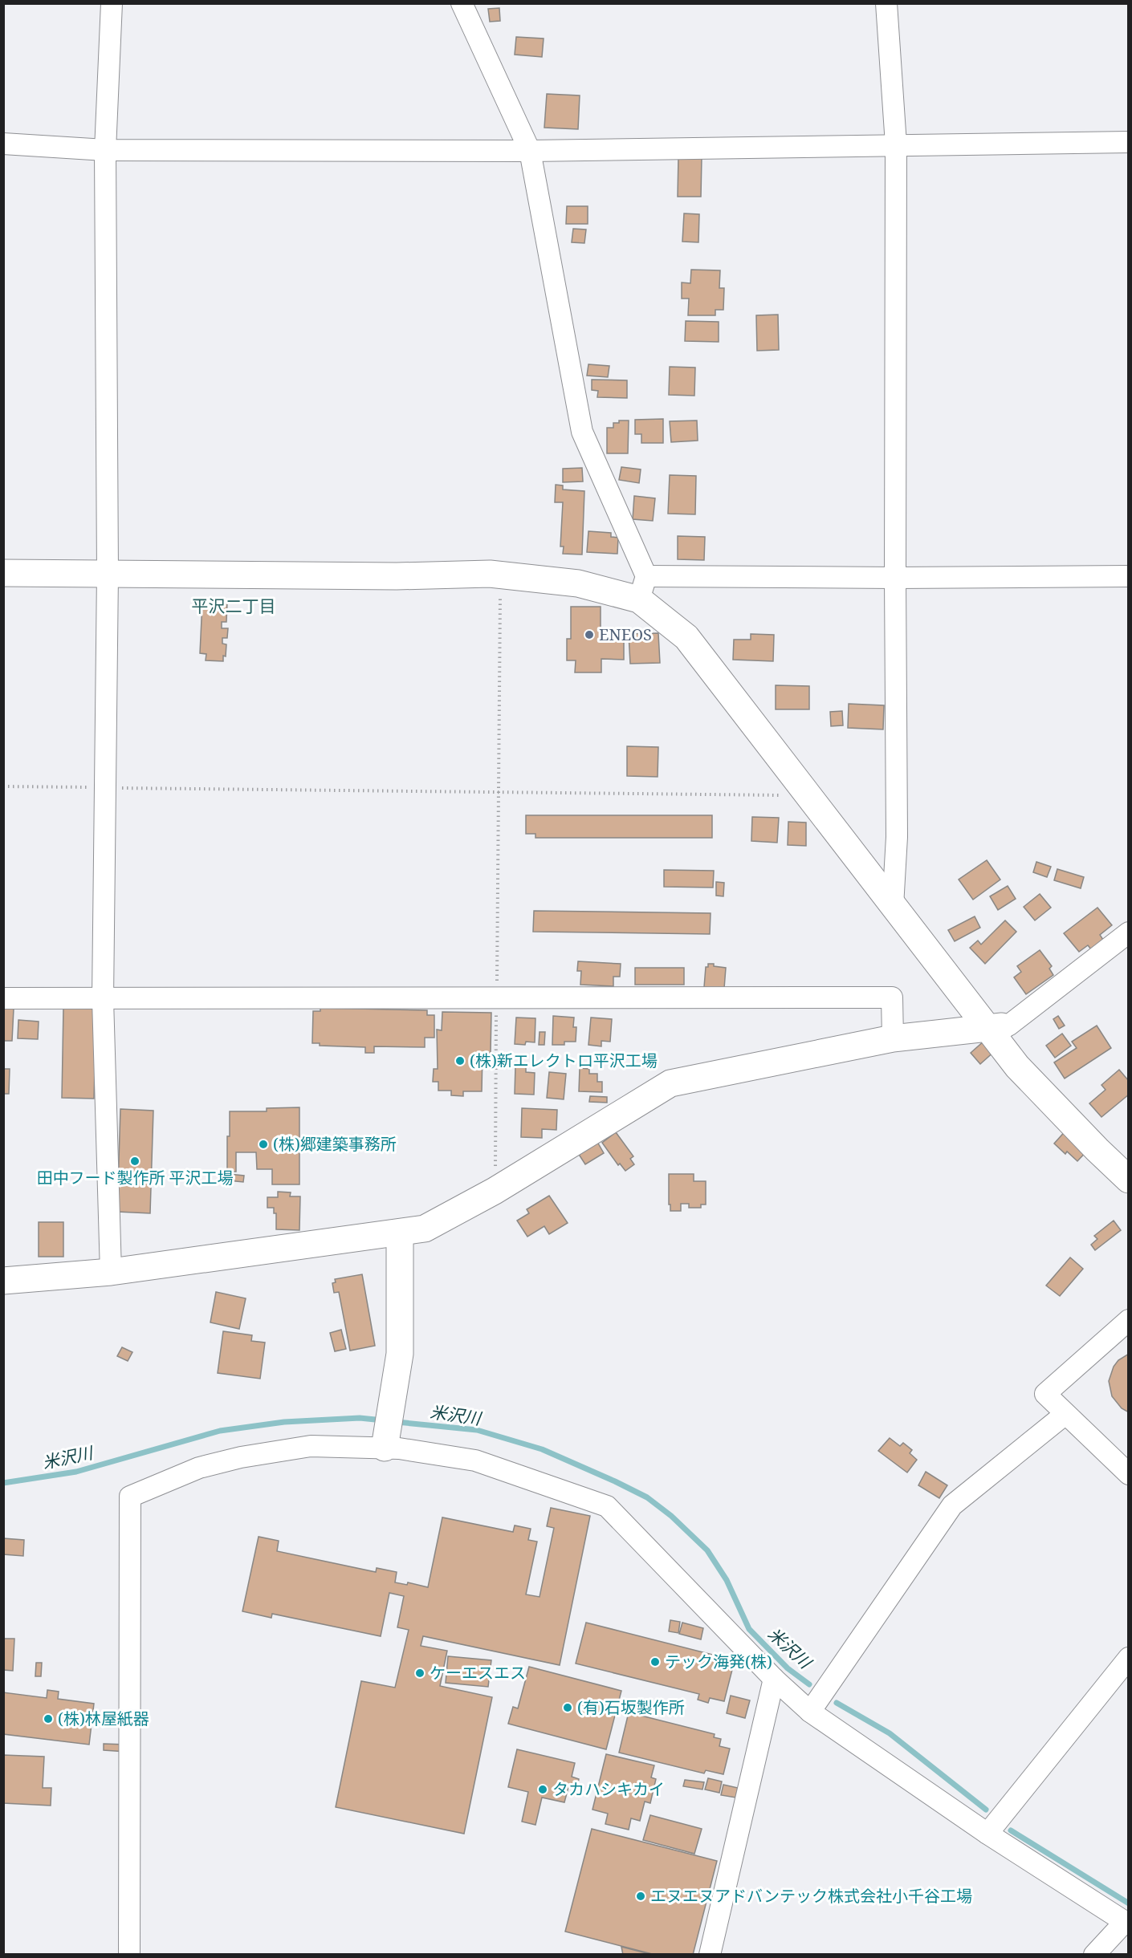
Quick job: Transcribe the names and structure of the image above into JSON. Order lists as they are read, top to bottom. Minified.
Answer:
{"districts":["平沢二丁目"],"water":["米沢川"],"places":["ENEOS","(株)新エレクトロ平沢工場","(株)郷建築事務所","田中フード製作所 平沢工場","テック海発(株)","ケーエスエス","(有)石坂製作所","(株)林屋紙器","タカハシキカイ","エヌエヌアドバンテック株式会社小千谷工場"]}
